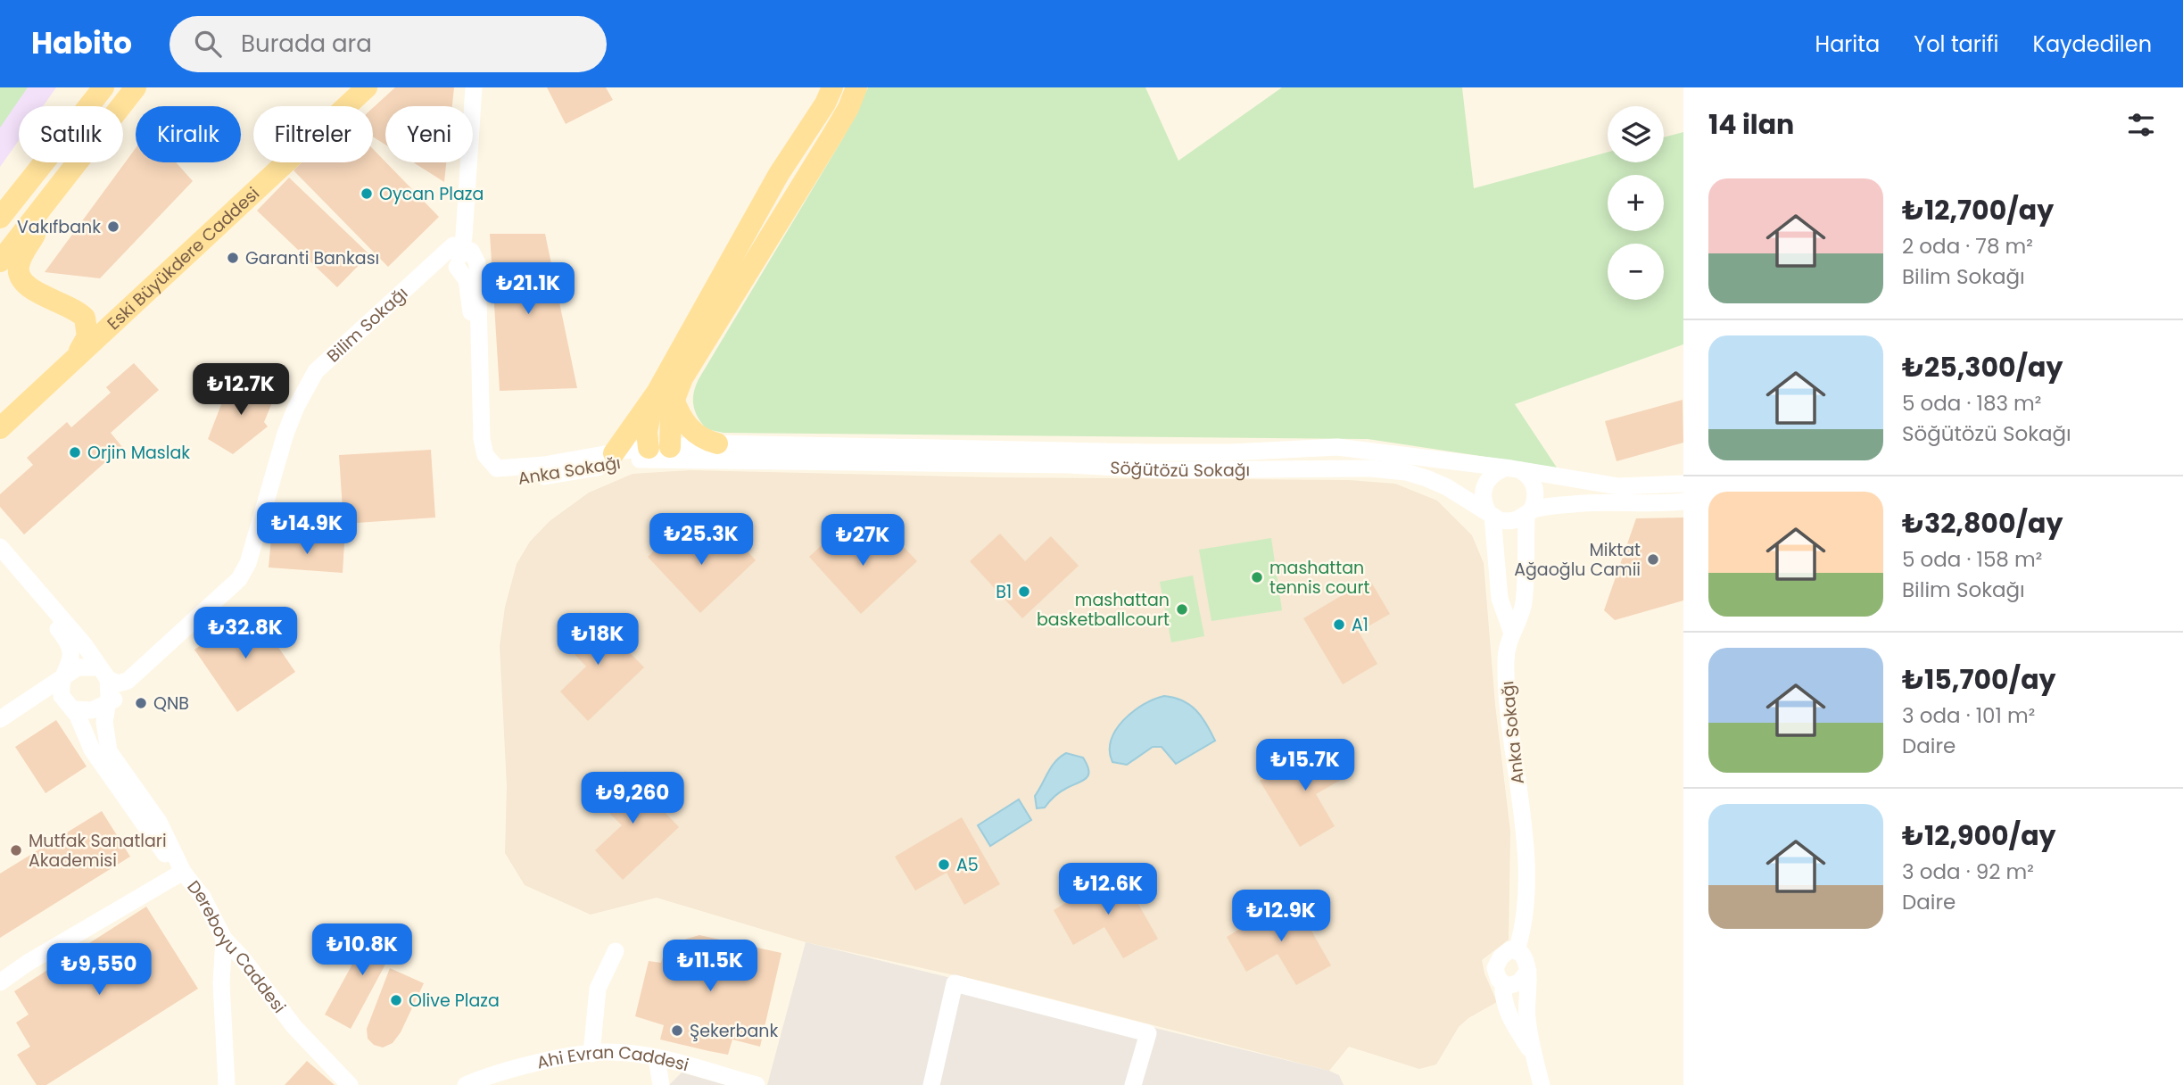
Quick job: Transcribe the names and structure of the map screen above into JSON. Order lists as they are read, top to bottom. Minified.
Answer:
{"streets":{"main road":["Eski Büyükdere Caddesi"],"street":["Bilim Sokağı","Söğütözü Sokağı","Anka Sokağı","Dereboyu Caddesi","Ahi Evran Caddesi"]},"crossings":[["Bilim Sokağı","Dereboyu Caddesi"],["Söğütözü Sokağı","Anka Sokağı"]],"places":["Oycan Plaza","Vakıfbank","Garanti Bankası","Orjin Maslak","Miktat Ağaoğlu Camii","mashattan tennis court","B1","mashattan basketballcourt","A1","QNB","Mutfak Sanatlari Akademisi","A5","Olive Plaza","Şekerbank"],"page":{"header":"Habito","search":"Burada ara","nav":["Harita","Yol tarifi","Kaydedilen"],"heading":"14 ilan","map_buttons":["+","−"],"chip":["Satılık","Kiralık","Filtreler","Yeni"],"list":[{"name":"₺12,700/ay","note":"2 oda · 78 m² · Bilim Sokağı"},{"name":"₺25,300/ay","note":"5 oda · 183 m² · Söğütözü Sokağı"},{"name":"₺32,800/ay","note":"5 oda · 158 m² · Bilim Sokağı"},{"name":"₺15,700/ay","note":"3 oda · 101 m² · Daire"},{"name":"₺12,900/ay","note":"3 oda · 92 m² · Daire"}],"price":["₺21.1K","₺12.7K","₺14.9K","₺25.3K","₺27K","₺32.8K","₺18K","₺15.7K","₺9,260","₺12.6K","₺12.9K","₺10.8K","₺11.5K","₺9,550"]}}
